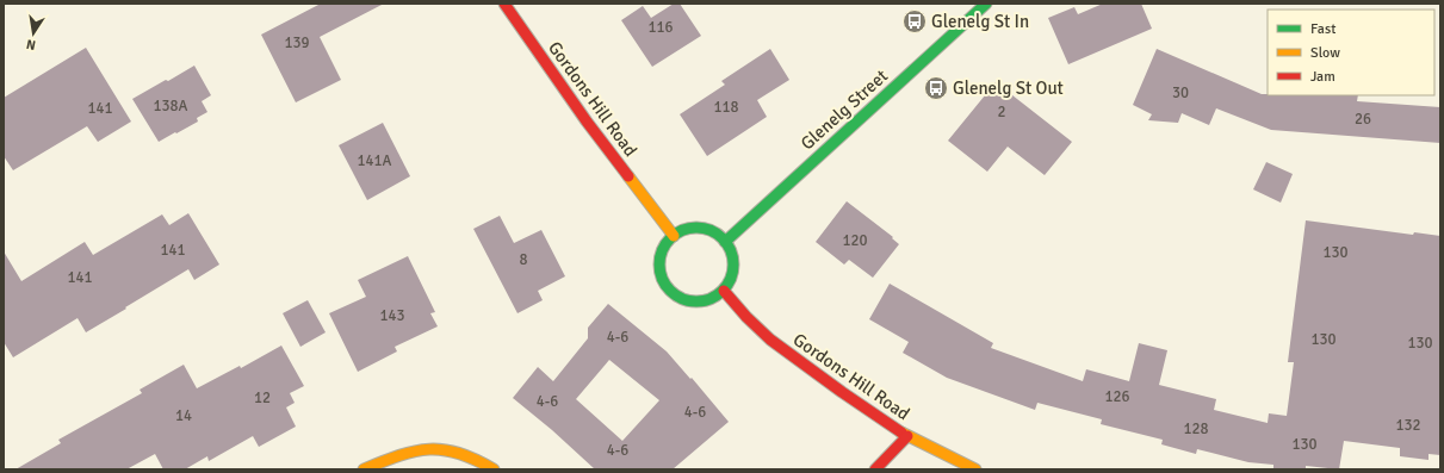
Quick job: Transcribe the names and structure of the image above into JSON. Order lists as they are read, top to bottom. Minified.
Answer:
{"streets":{"main road":["Gordons Hill Road","Glenelg Street"]},"crossings":[["Gordons Hill Road","Glenelg Street"]],"places":{"bus stop":["Glenelg St In","Glenelg St Out"]},"house_numbers":["116","139","30","138A","118","141","2","26","141A","120","141","130","8","141","143","4-6","130","130","126","12","4-6","4-6","14","132","128","130","4-6"],"legend":["Fast","Slow","Jam"],"north":"bottom"}
